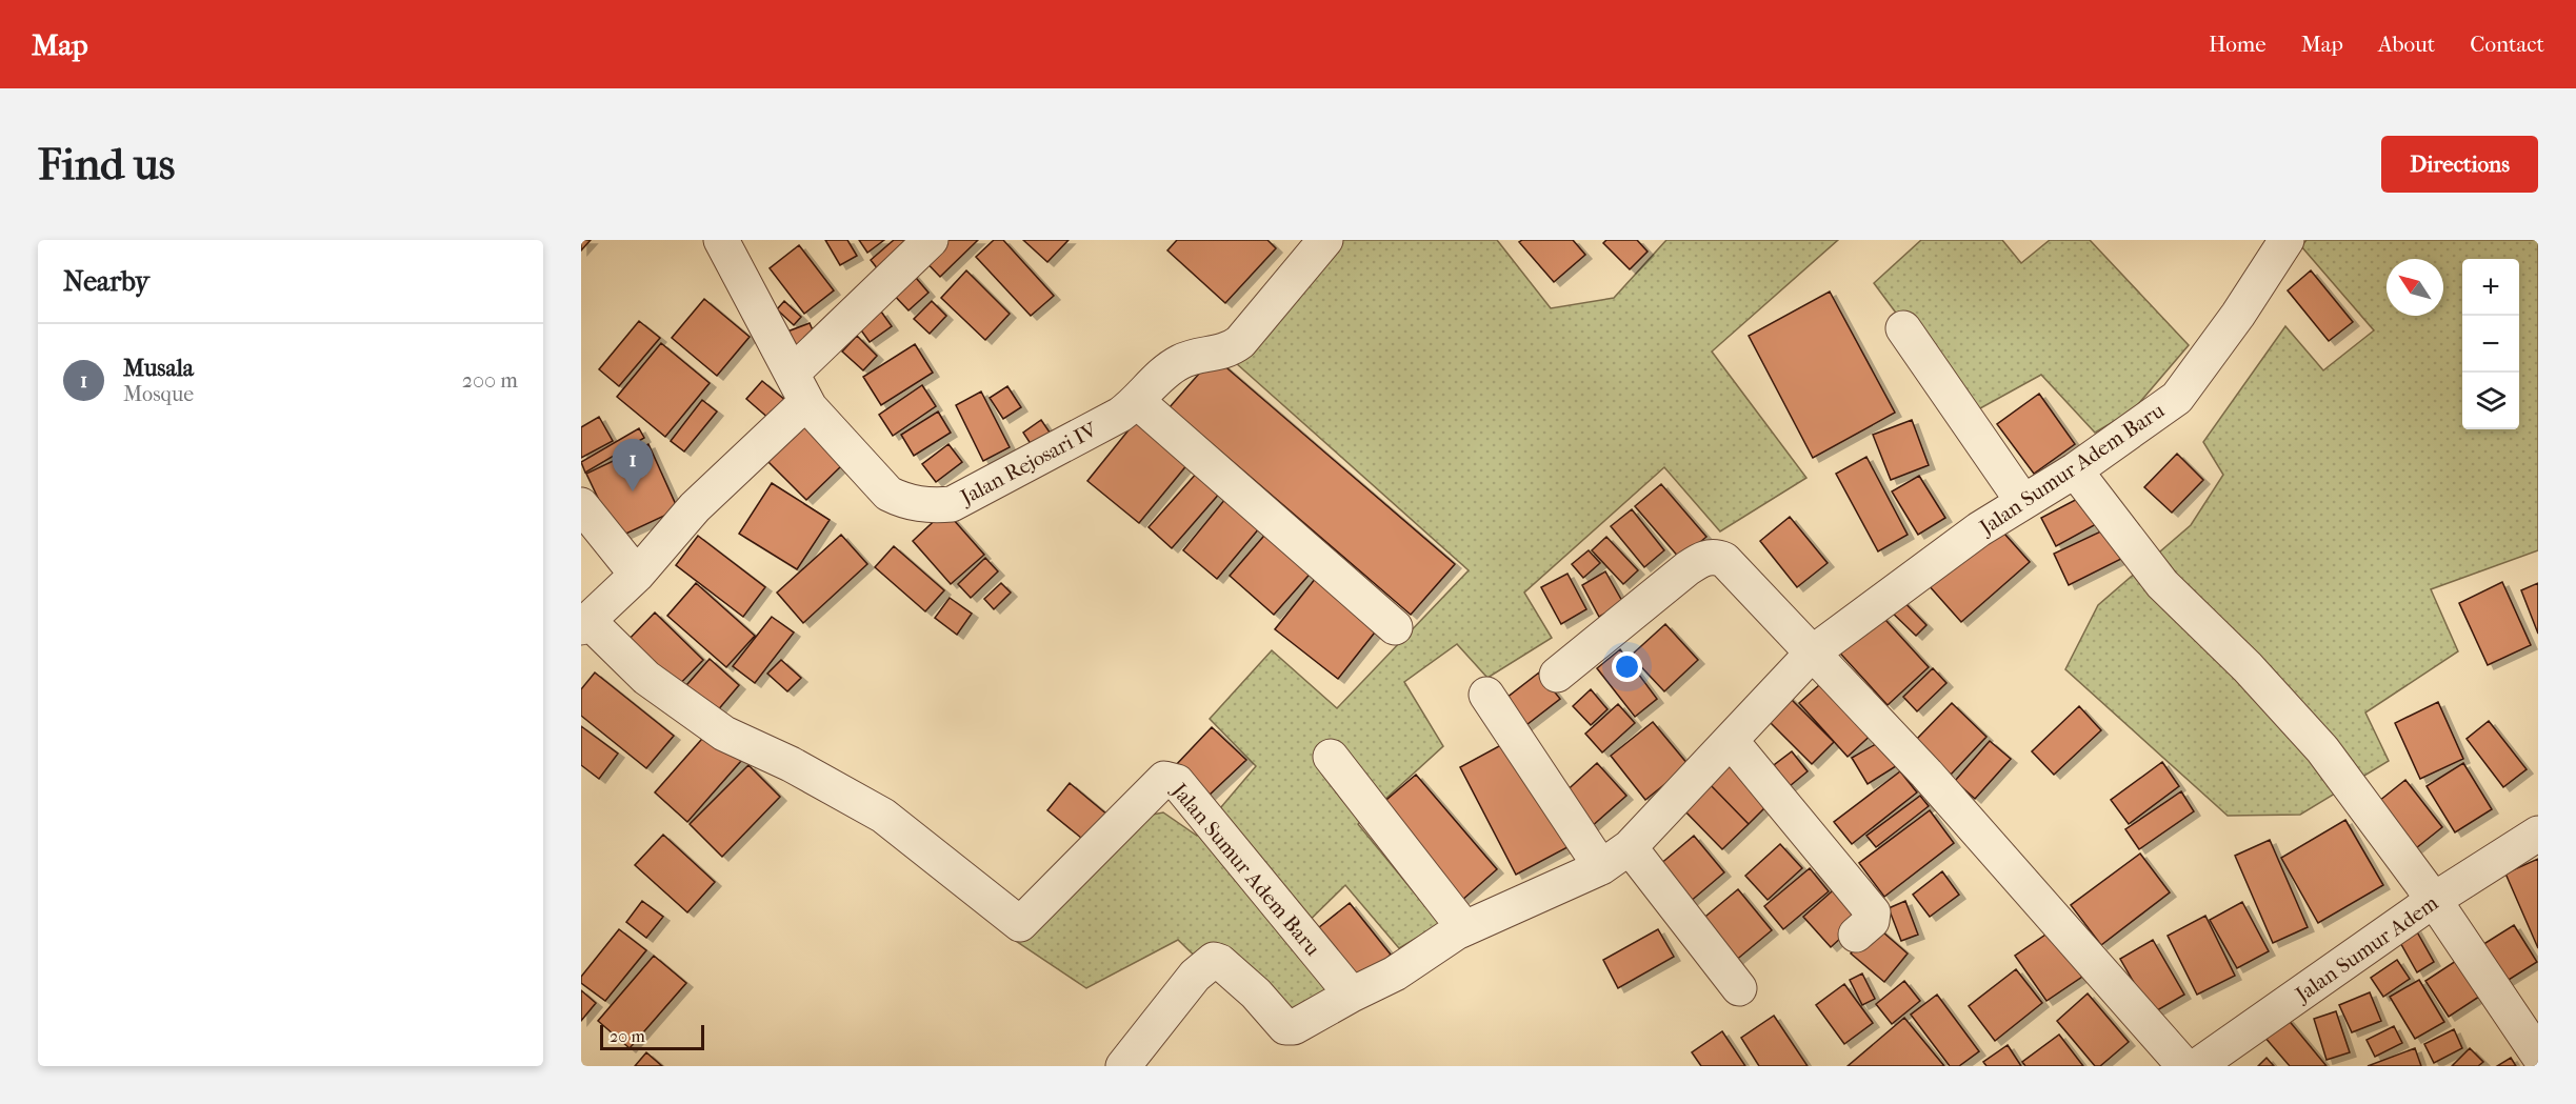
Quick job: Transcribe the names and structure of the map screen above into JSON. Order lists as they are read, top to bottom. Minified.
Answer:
{"streets":{"street":["Jalan Rejosari IV","Jalan Sumur Adem Baru","Jalan Sumur Adem"]},"scale_bar":"20 m","north":"top left","page":{"header":"Map","nav":["Home","Map","About","Contact"],"buttons":"Directions","title":"Find us","heading":"Nearby","map_buttons":["+","−"],"list":[{"mark":"1","name":"Musala","note":"Mosque","value":"200 m"}],"pins":"1","scale":"20 m"}}
